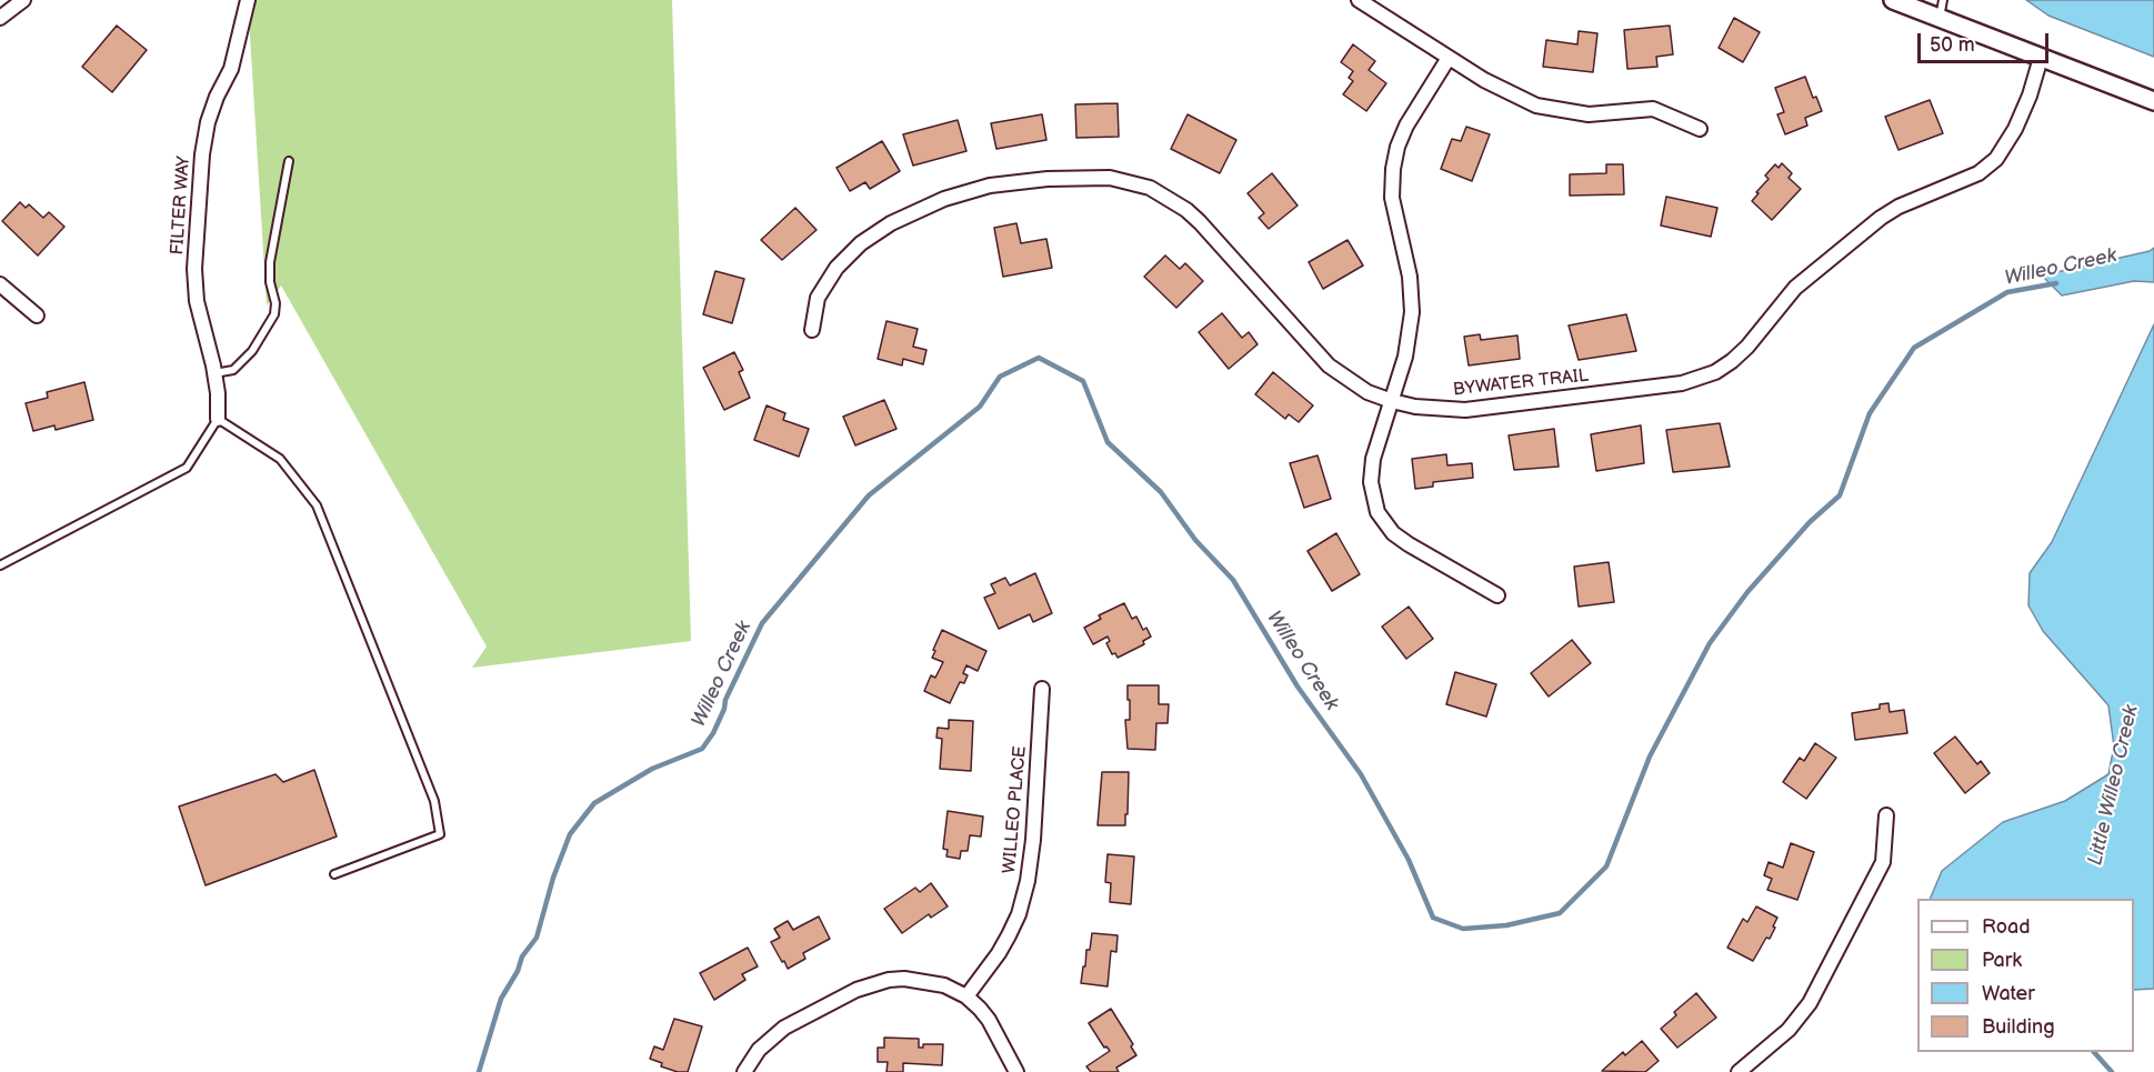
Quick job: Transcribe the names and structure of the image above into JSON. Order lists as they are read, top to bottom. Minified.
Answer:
{"streets":{"street":["FILTER WAY","BYWATER TRAIL","WILLEO PLACE"]},"water":["Willeo Creek","Little Willeo Creek"],"legend":["Road","Park","Water","Building"],"scale_bar":"50 m"}
